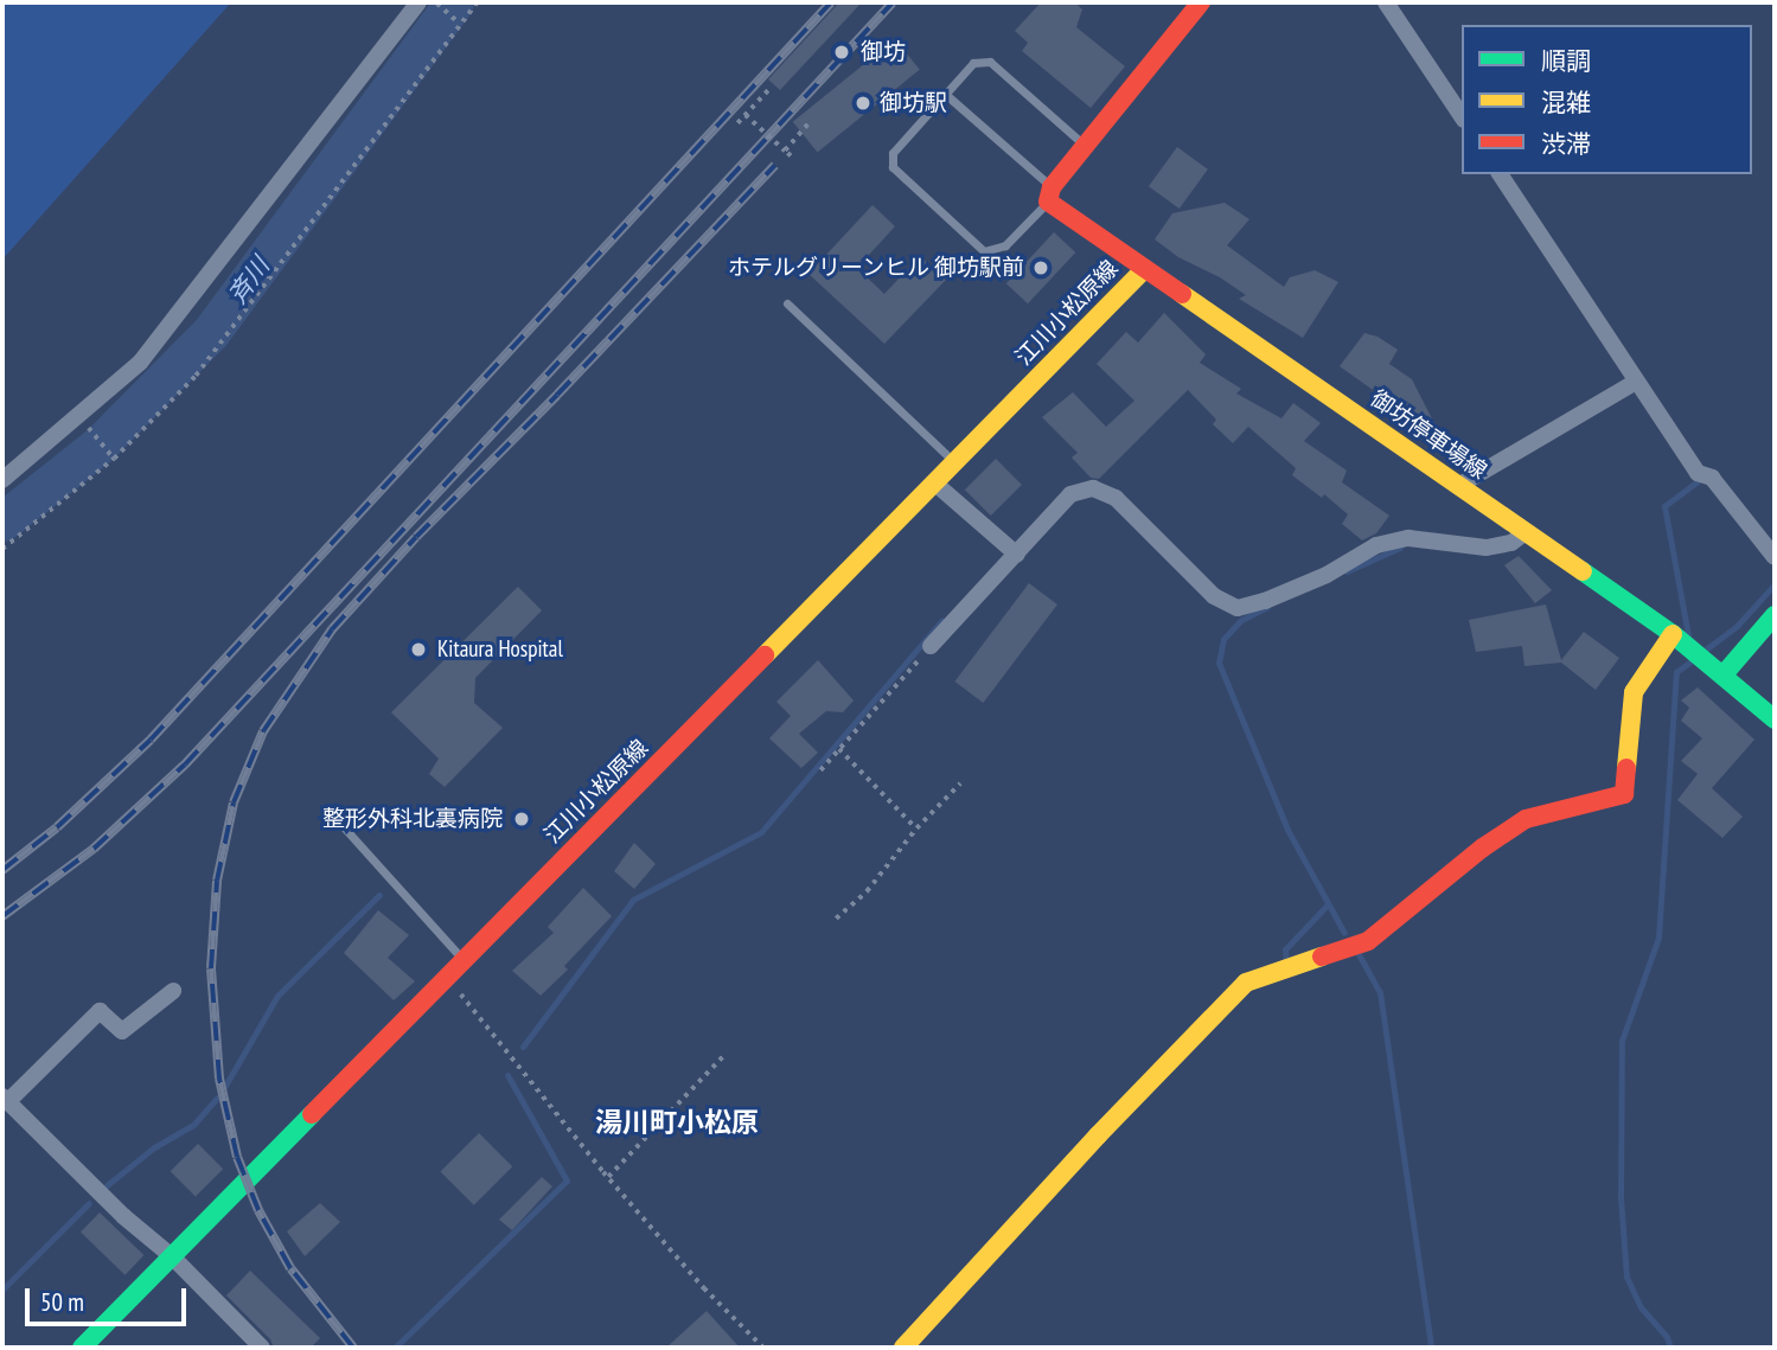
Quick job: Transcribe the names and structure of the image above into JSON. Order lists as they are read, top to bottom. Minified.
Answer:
{"streets":{"main road":["江川小松原線","御坊停車場線"]},"crossings":[["江川小松原線","御坊停車場線"]],"districts":["湯川町小松原"],"water":["斉川"],"places":["御坊","御坊駅","ホテルグリーンヒル 御坊駅前","Kitaura Hospital","整形外科北裏病院"],"legend":["順調","混雑","渋滞"],"scale_bar":"50 m"}
